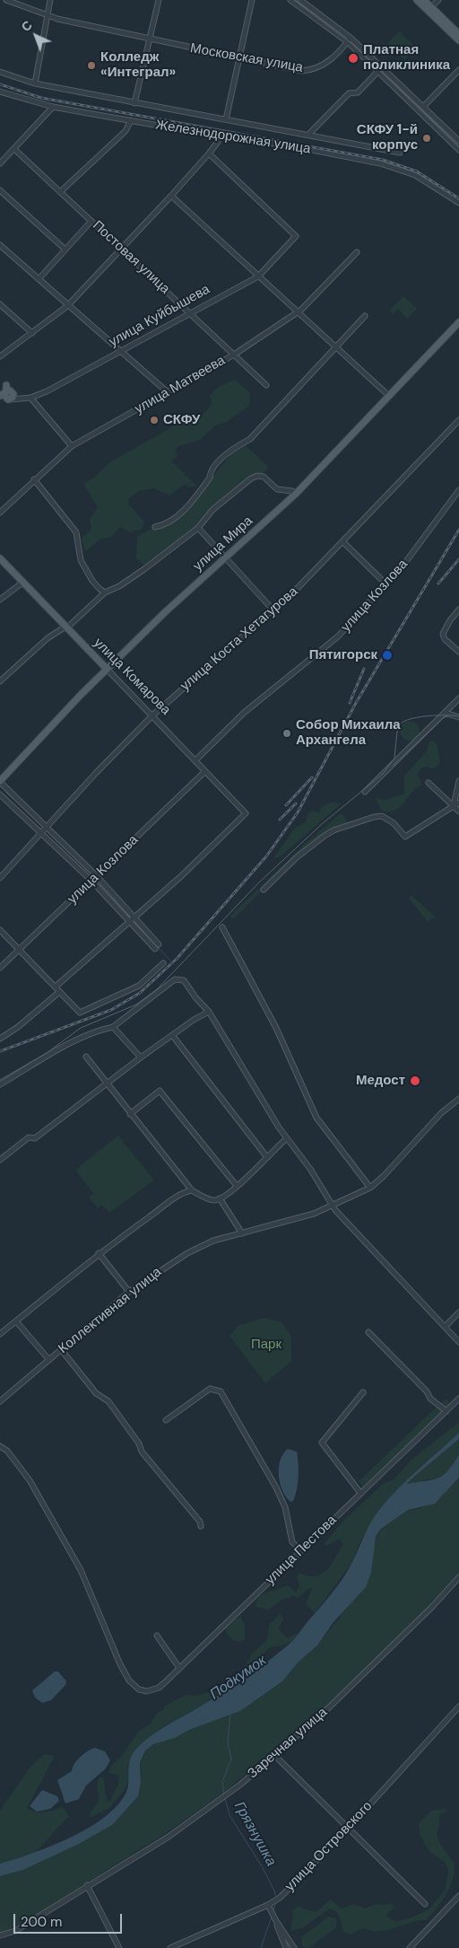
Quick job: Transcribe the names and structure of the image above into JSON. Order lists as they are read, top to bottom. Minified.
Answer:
{"streets":{"main road":["улица Мира","улица Комарова"],"street":["Московская улица","Железнодорожная улица","Постовая улица","улица Куйбышева","улица Матвеева","улица Козлова","улица Коста Хетагурова","Коллективная улица","улица Пестова","Заречная улица","улица Островского"]},"crossings":[["Постовая улица","улица Куйбышева"],["Постовая улица","улица Матвеева"],["улица Мира","улица Комарова"],["улица Козлова","улица Комарова"],["улица Коста Хетагурова","улица Комарова"]],"water":["Подкумок","Грязнушка"],"parks":["Парк"],"places":["Платная поликлиника","Колледж «Интеграл»","СКФУ 1-й корпус","СКФУ","Пятигорск","Собор Михаила Архангела","Медост"],"scale_bar":"200 m","north":"top left"}
